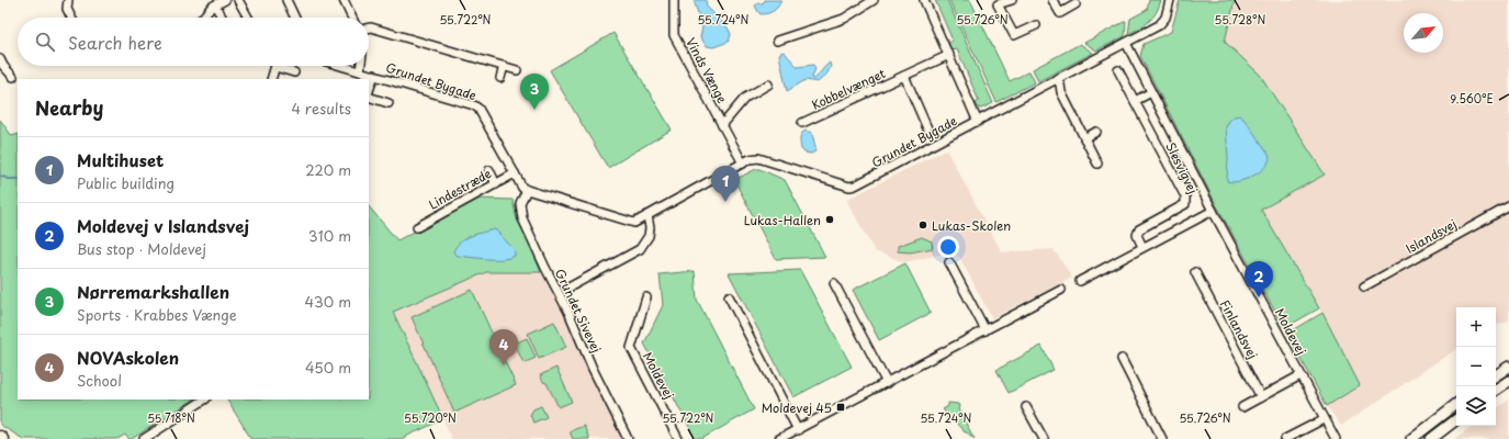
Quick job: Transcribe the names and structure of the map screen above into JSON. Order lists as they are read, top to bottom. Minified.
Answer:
{"streets":{"street":["Vinds Vænge","Grundet Bygade","Kobbelvænget","Slesvigvej","Lindestræde","Islandsvej","Grundet Sivevej","Finlandsvej","Moldevej"]},"crossings":[["Vinds Vænge","Grundet Bygade"],["Grundet Bygade","Lindestræde"],["Grundet Bygade","Grundet Sivevej"],["Grundet Bygade","Moldevej"]],"places":{"other":["Lukas-Hallen","Lukas-Skolen"],"transit":["Moldevej 45"]},"north":"top right","page":{"search":"Search here","pins":["3","1","2","4"],"heading":["Nearby","4 results"],"list":[{"mark":"1","name":"Multihuset","note":"Public building","value":"220 m"},{"mark":"2","name":"Moldevej v Islandsvej","note":"Bus stop · Moldevej","value":"310 m"},{"mark":"3","name":"Nørremarkshallen","note":"Sports · Krabbes Vænge","value":"430 m"},{"mark":"4","name":"NOVAskolen","note":"School","value":"450 m"}],"map_buttons":["+","−"]},"coordinates":["55.722°N","55.724°N","55.726°N","55.728°N","9.560°E","55.718°N","55.720°N"]}
